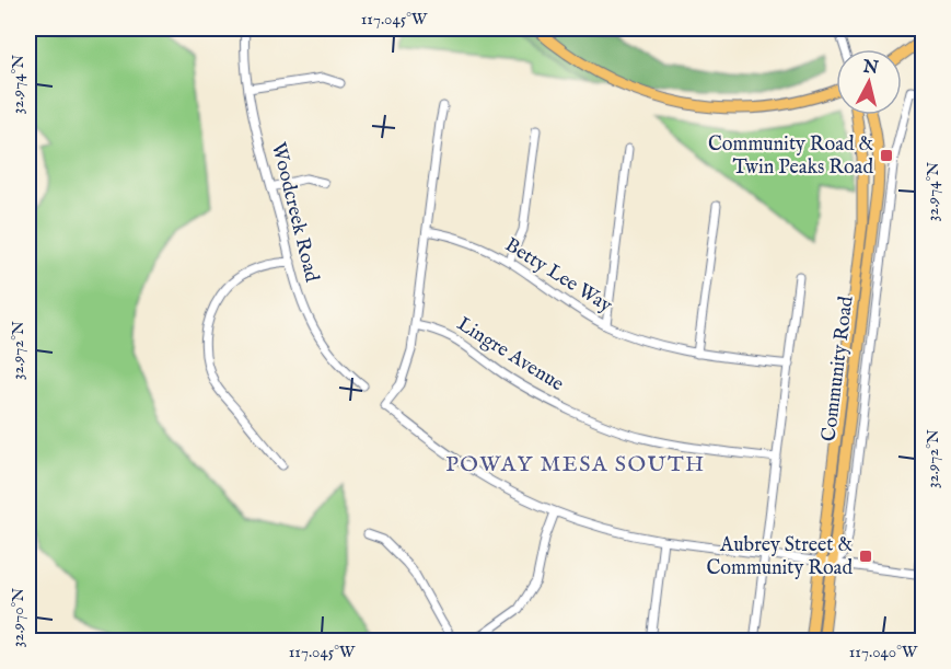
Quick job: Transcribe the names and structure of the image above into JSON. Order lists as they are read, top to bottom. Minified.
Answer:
{"streets":{"main road":["Community Road"],"street":["Woodcreek Road","Betty Lee Way","Lingre Avenue"]},"districts":["POWAY MESA SOUTH"],"places":{"transit":["Community Road & Twin Peaks Road","Aubrey Street & Community Road"]},"north":"top","coordinates":["117.045°W","32.974°N","32.972°N","32.970°N","117.040°W"]}
